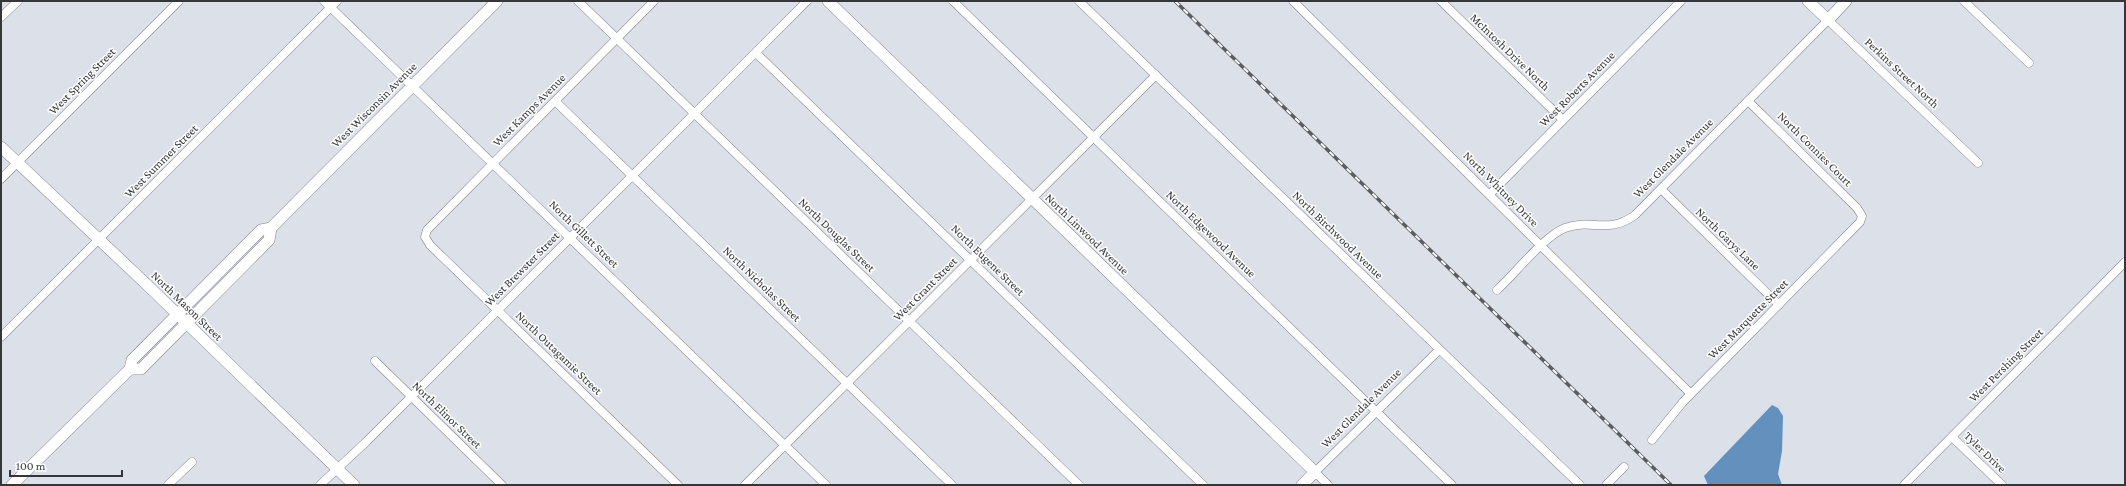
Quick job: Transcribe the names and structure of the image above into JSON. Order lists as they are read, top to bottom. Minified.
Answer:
{"streets":{"main road":["Perkins Street North","West Wisconsin Avenue","West Glendale Avenue","North Linwood Avenue","North Mason Street"],"street":["McIntosh Drive North","West Spring Street","West Roberts Avenue","West Kamps Avenue","North Connies Court","West Summer Street","North Whitney Drive","North Gillett Street","North Edgewood Avenue","North Douglas Street","North Birchwood Avenue","North Garys Lane","North Eugene Street","West Brewster Street","North Nicholas Street","West Grant Street","West Marquette Street","North Outagamie Street","West Pershing Street","North Elinor Street","Tyler Drive"]},"crossings":[["McIntosh Drive North","West Roberts Avenue"],["Perkins Street North","West Glendale Avenue"],["West Spring Street","North Mason Street"],["West Roberts Avenue","North Whitney Drive"],["West Wisconsin Avenue","North Gillett Street"],["West Wisconsin Avenue","North Mason Street"],["West Kamps Avenue","North Gillett Street"],["West Kamps Avenue","North Douglas Street"],["West Kamps Avenue","North Nicholas Street"],["West Kamps Avenue","North Outagamie Street"],["North Connies Court","West Glendale Avenue"],["North Connies Court","West Marquette Street"],["West Glendale Avenue","North Whitney Drive"],["West Glendale Avenue","North Linwood Avenue"],["West Glendale Avenue","North Edgewood Avenue"],["West Glendale Avenue","North Birchwood Avenue"],["West Glendale Avenue","North Garys Lane"],["West Summer Street","North Gillett Street"],["West Summer Street","North Mason Street"],["North Whitney Drive","West Marquette Street"],["North Gillett Street","West Brewster Street"],["North Gillett Street","West Grant Street"],["North Linwood Avenue","West Grant Street"],["North Edgewood Avenue","West Grant Street"],["North Douglas Street","West Brewster Street"],["North Douglas Street","West Grant Street"],["North Birchwood Avenue","West Grant Street"],["North Garys Lane","West Marquette Street"],["North Eugene Street","West Brewster Street"],["North Eugene Street","West Grant Street"],["West Brewster Street","North Nicholas Street"],["West Brewster Street","North Mason Street"],["West Brewster Street","North Outagamie Street"],["West Brewster Street","North Elinor Street"],["North Nicholas Street","West Grant Street"],["West Pershing Street","Tyler Drive"]],"scale_bar":"100 m"}
